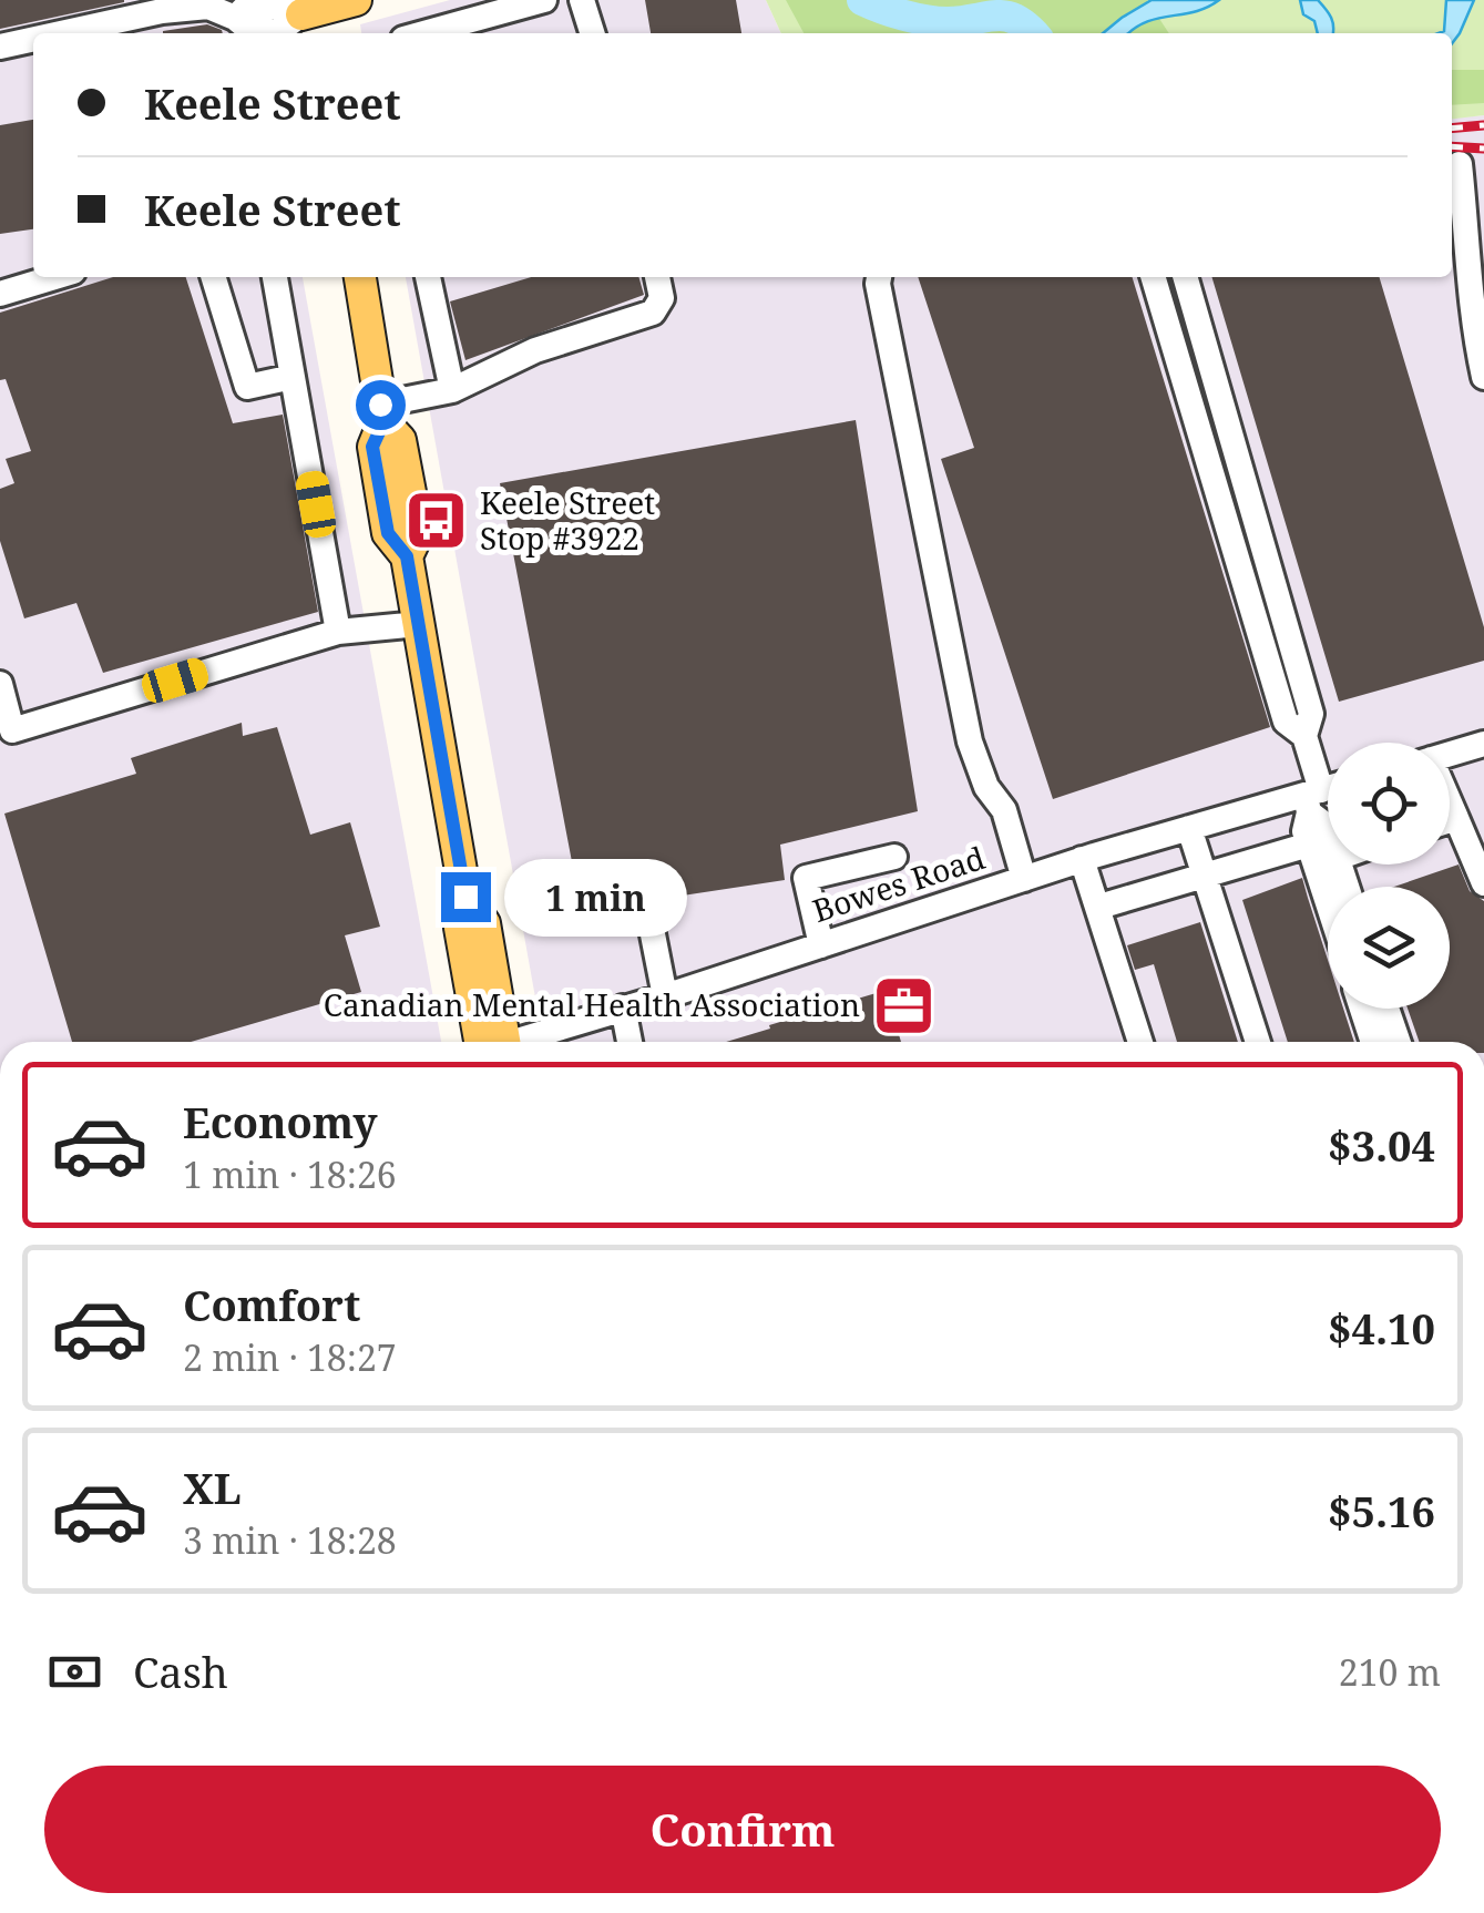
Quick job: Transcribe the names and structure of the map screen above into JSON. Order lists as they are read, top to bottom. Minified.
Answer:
{"streets":{"street":["Bowes Road"]},"places":{"bus stop":["Keele Street Stop #3922"],"office":["Canadian Mental Health Association"]},"page":{"banner":["Keele Street","Keele Street"],"bubble":"1 min","list":[{"name":"Economy","note":"1 min · 18:26","value":"$3.04"},{"name":"Comfort","note":"2 min · 18:27","value":"$4.10"},{"name":"XL","note":"3 min · 18:28","value":"$5.16"}],"pay":["Cash","210 m"],"buttons":"Confirm"}}
